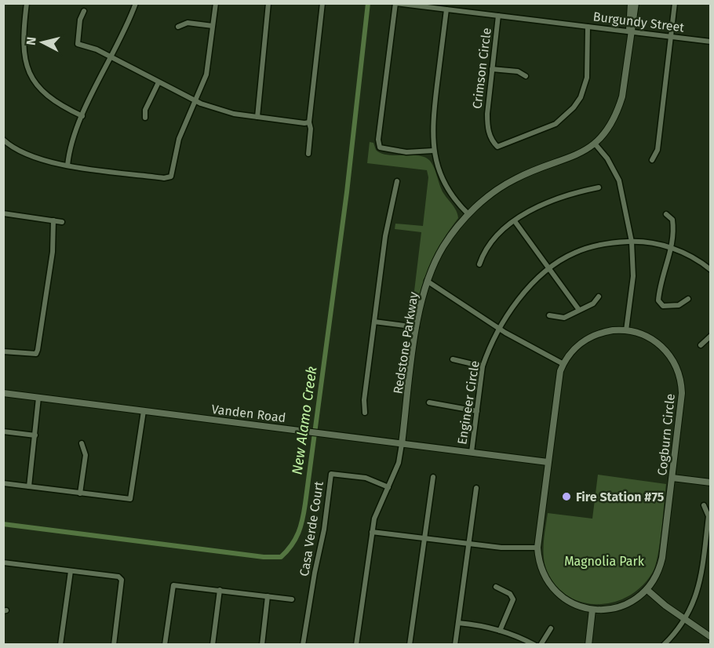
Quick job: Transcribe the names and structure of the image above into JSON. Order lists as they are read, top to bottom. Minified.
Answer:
{"streets":{"street":["Burgundy Street","Crimson Circle","Redstone Parkway","Engineer Circle","Vanden Road","Cogburn Circle","Casa Verde Court"]},"crossings":[["Burgundy Street","Crimson Circle"],["Burgundy Street","Redstone Parkway"],["Redstone Parkway","Vanden Road"],["Engineer Circle","Vanden Road"],["Vanden Road","Cogburn Circle"]],"water":["New Alamo Creek"],"parks":["Magnolia Park"],"places":["Fire Station #75"],"north":"left"}
